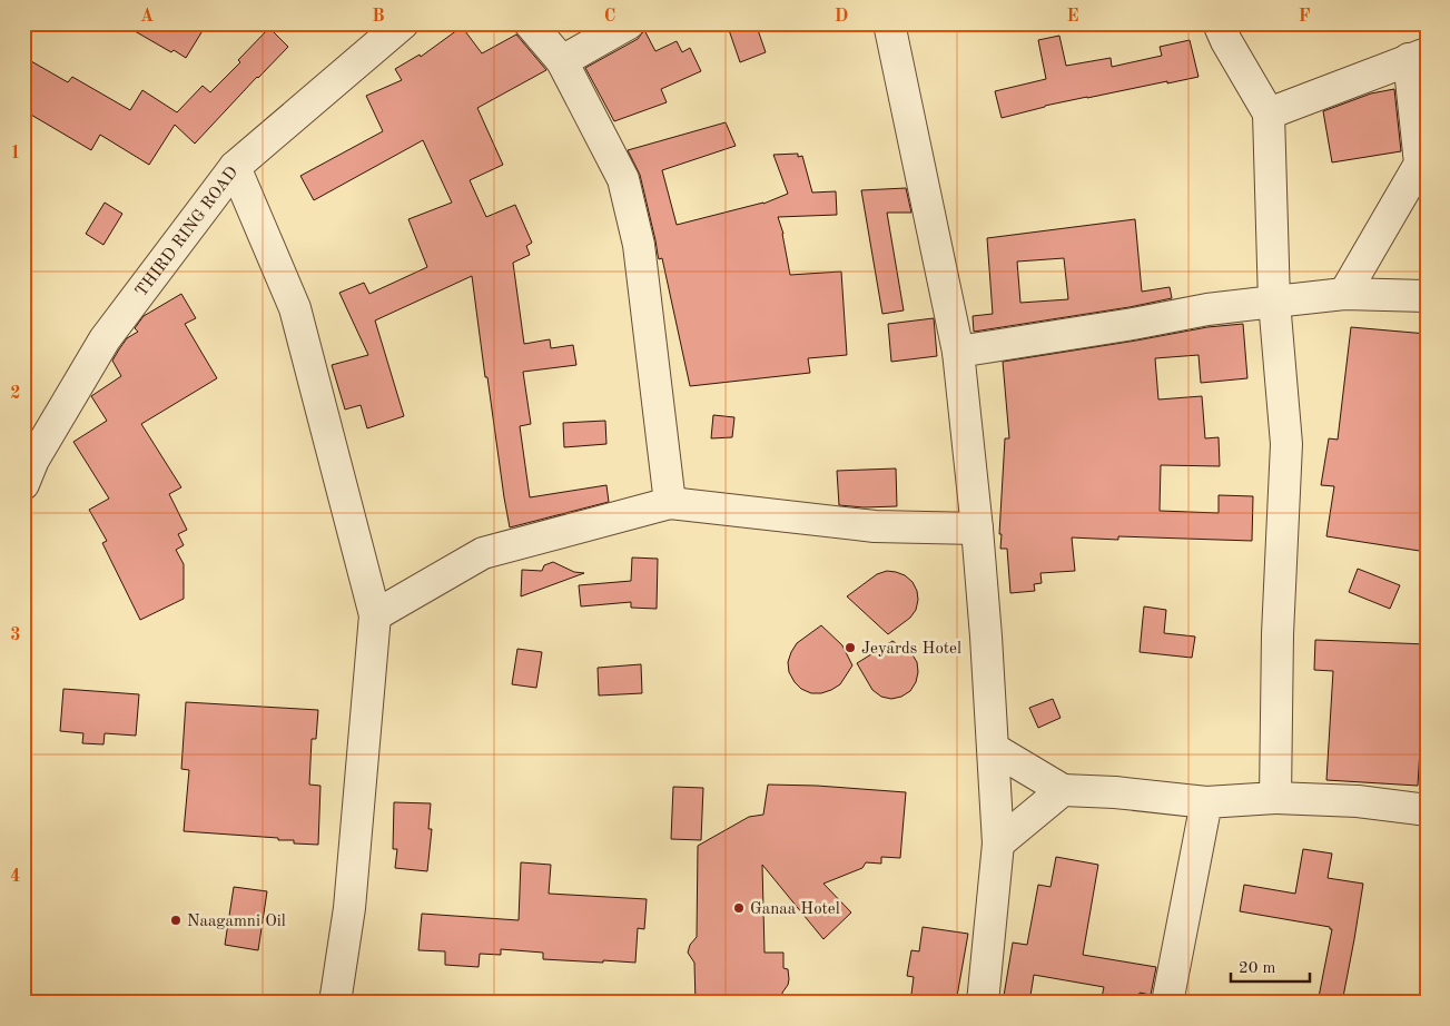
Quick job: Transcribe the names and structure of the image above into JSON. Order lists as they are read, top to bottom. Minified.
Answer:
{"streets":{"street":["THIRD RING ROAD"]},"places":["Jeyards Hotel","Ganaa Hotel","Naagamni Oil"],"scale_bar":"20 m","grid":{"columns":["A","B","C","D","E","F"],"rows":["1","2","3","4"]}}
